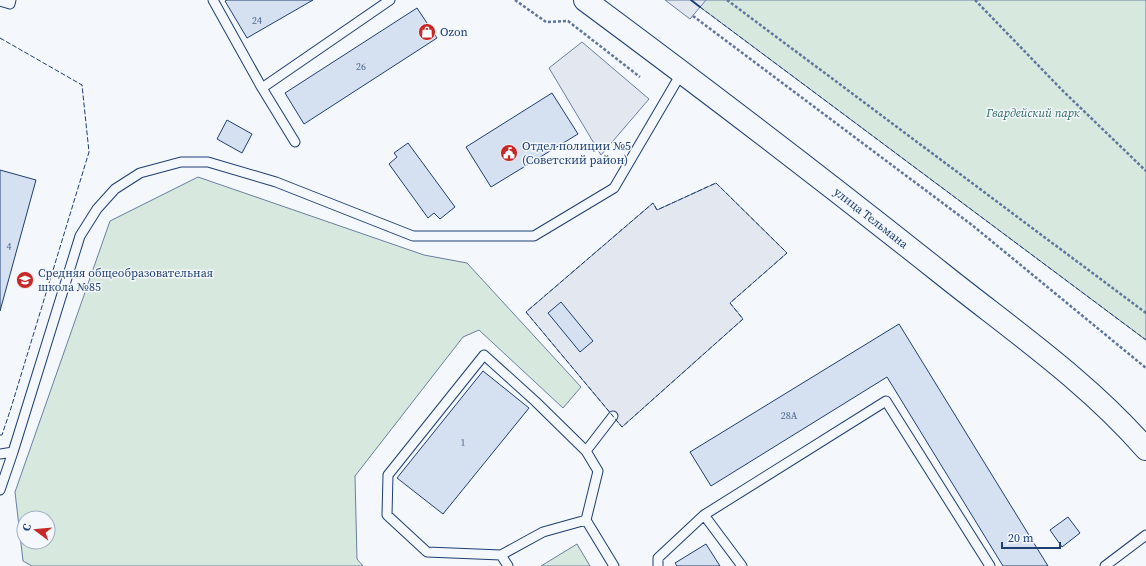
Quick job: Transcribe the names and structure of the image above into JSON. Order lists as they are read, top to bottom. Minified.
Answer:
{"streets":{"main road":["улица Тельмана"]},"parks":["Гвардейский парк"],"places":{"shop":["Ozon"],"public building":["Отдел полиции №5 (Советский район)"],"school or university":["Средняя общеобразовательная школа №85"]},"house_numbers":["24","26","4","28А","1"],"scale_bar":"20 m","north":"left"}
